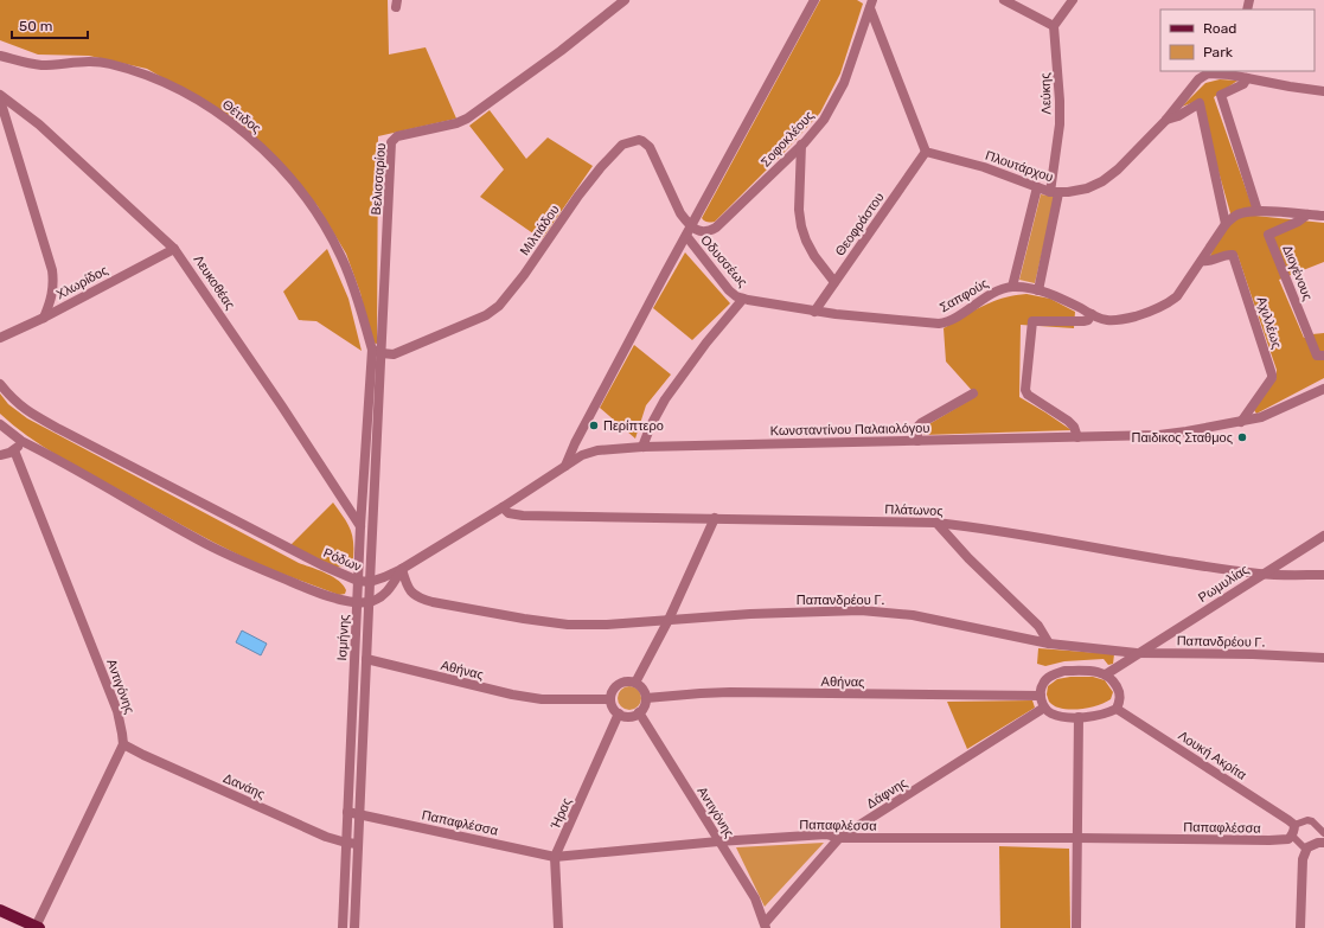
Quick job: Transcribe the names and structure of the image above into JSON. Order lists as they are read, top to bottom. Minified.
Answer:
{"streets":{"street":["Λεύκης","Θέτιδος","Σοφοκλέους","Πλουτάρχου","Βελισσαρίου","Θεοφράστου","Μιλτιάδου","Οδυσσέως","Διογένους","Χλωρίδος","Λευκοθέας","Σαπφούς","Αχιλλέως","Κωνσταντίνου Παλαιολόγου","Πλάτωνος","Ρόδων","Ρωμυλίας","Παπανδρέου Γ.","Ισμήνης","Αθήνας","Αντιγόνης","Λουκή Ακρίτα","Δανάης","Δάφνης","Ήρας","Παπαφλέσσα"]},"crossings":[["Λεύκης","Πλουτάρχου"],["Λεύκης","Σαπφούς"],["Θέτιδος","Μιλτιάδου"],["Θέτιδος","Ισμήνης"],["Σοφοκλέους","Μιλτιάδου"],["Πλουτάρχου","Θεοφράστου"],["Βελισσαρίου","Μιλτιάδου"],["Βελισσαρίου","Ισμήνης"],["Θεοφράστου","Σαπφούς"],["Μιλτιάδου","Ισμήνης"],["Οδυσσέως","Σαπφούς"],["Διογένους","Σαπφούς"],["Χλωρίδος","Λευκοθέας"],["Λευκοθέας","Ισμήνης"],["Σαπφούς","Αχιλλέως"],["Αχιλλέως","Κωνσταντίνου Παλαιολόγου"],["Κωνσταντίνου Παλαιολόγου","Πλάτωνος"],["Κωνσταντίνου Παλαιολόγου","Ρόδων"],["Κωνσταντίνου Παλαιολόγου","Παπανδρέου Γ."],["Πλάτωνος","Ρωμυλίας"],["Ρόδων","Παπανδρέου Γ."],["Ρόδων","Ισμήνης"],["Ρωμυλίας","Παπανδρέου Γ."],["Ρωμυλίας","Αθήνας"],["Ρωμυλίας","Λουκή Ακρίτα"],["Ρωμυλίας","Δάφνης"],["Ισμήνης","Αθήνας"],["Ισμήνης","Δανάης"],["Ισμήνης","Παπαφλέσσα"],["Αθήνας","Αντιγόνης"],["Αθήνας","Λουκή Ακρίτα"],["Αθήνας","Δάφνης"],["Αθήνας","Ήρας"],["Αντιγόνης","Δανάης"],["Αντιγόνης","Δάφνης"],["Αντιγόνης","Ήρας"],["Αντιγόνης","Παπαφλέσσα"],["Λουκή Ακρίτα","Δάφνης"],["Δάφνης","Παπαφλέσσα"],["Ήρας","Παπαφλέσσα"]],"places":["Περίπτερο","Παιδικος Σταθμος"],"legend":["Road","Park"],"scale_bar":"50 m"}
